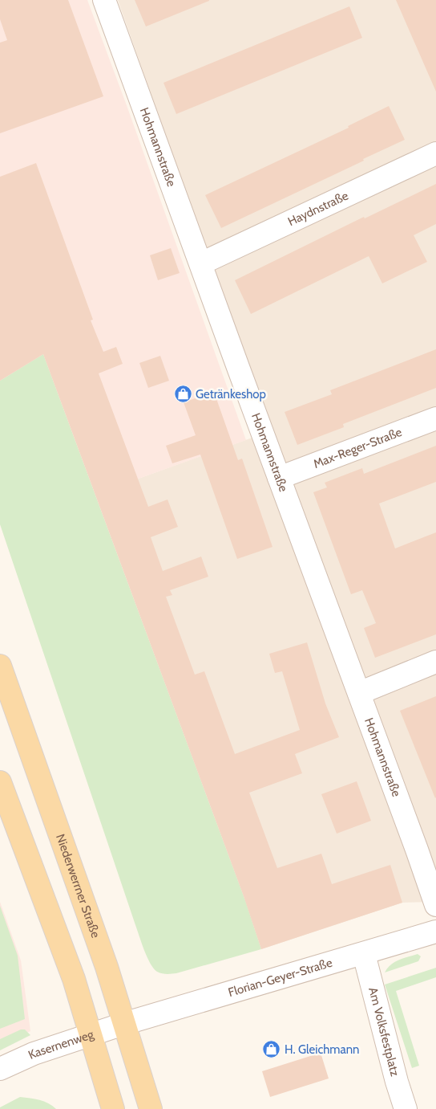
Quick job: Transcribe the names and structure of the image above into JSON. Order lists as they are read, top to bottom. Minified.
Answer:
{"streets":{"main road":["Niederwerrner Straße"],"street":["Hohmannstraße","Haydnstraße","Max-Reger-Straße","Florian-Geyer-Straße","Am Volksfestplatz","Kasernenweg"]},"crossings":[["Hohmannstraße","Haydnstraße"],["Hohmannstraße","Max-Reger-Straße"],["Niederwerrner Straße","Florian-Geyer-Straße"],["Niederwerrner Straße","Kasernenweg"],["Florian-Geyer-Straße","Am Volksfestplatz"],["Florian-Geyer-Straße","Kasernenweg"]],"places":{"shop":["Getränkeshop","H. Gleichmann"]}}
